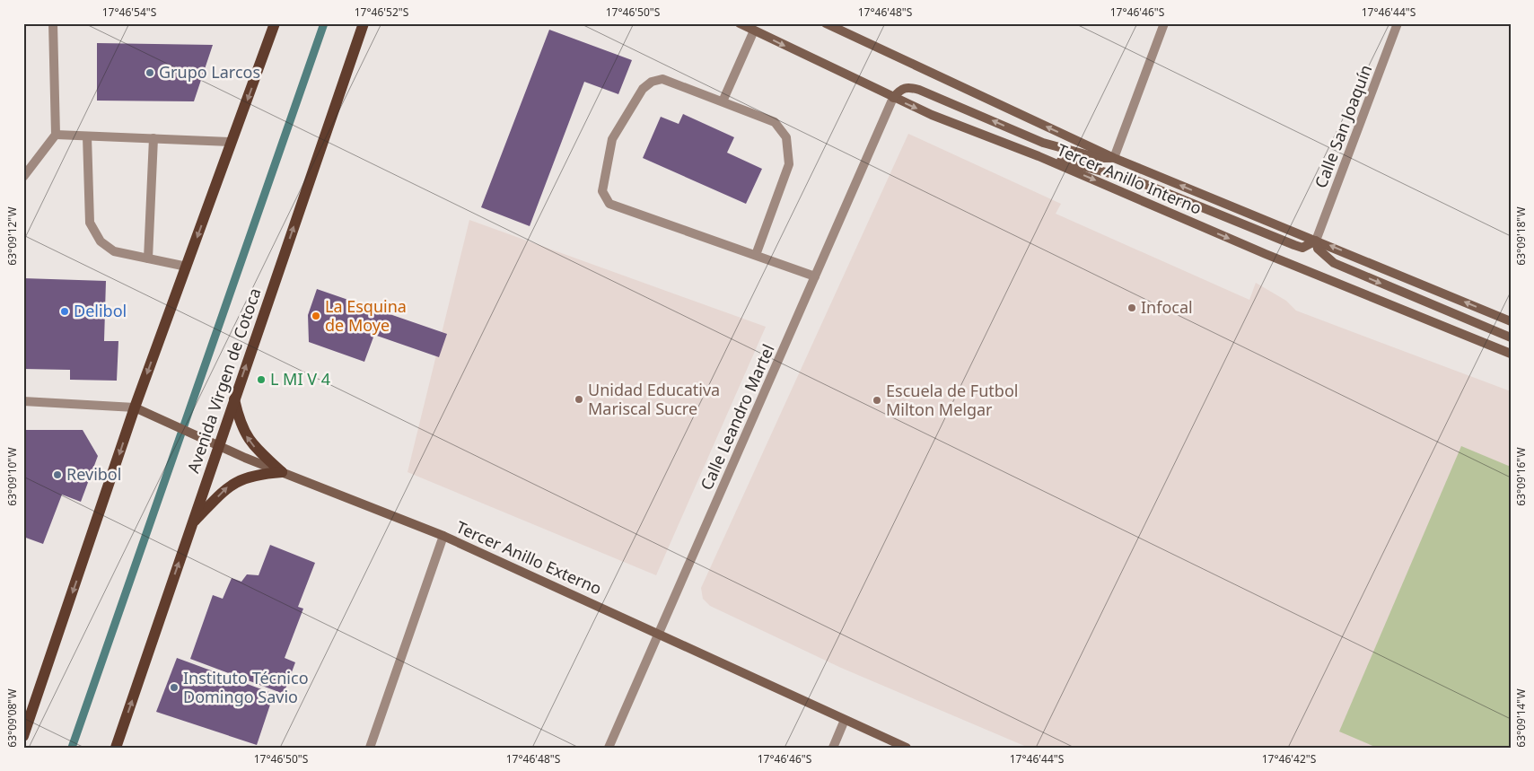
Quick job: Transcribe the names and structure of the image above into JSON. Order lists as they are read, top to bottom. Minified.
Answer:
{"streets":{"main road":["Tercer Anillo Interno","Avenida Virgen de Cotoca","Tercer Anillo Externo"],"street":["Calle San Joaquín","Calle Leandro Martel"]},"crossings":[["Calle San Joaquín","Tercer Anillo Interno"],["Tercer Anillo Interno","Calle Leandro Martel"],["Avenida Virgen de Cotoca","Tercer Anillo Externo"],["Calle Leandro Martel","Tercer Anillo Externo"]],"places":["Grupo Larcos","Infocal","Delibol","La Esquina de Moye","L MI V 4","Unidad Educativa Mariscal Sucre","Escuela de Futbol Milton Melgar","Revibol","Instituto Técnico Domingo Savio"],"coordinates":["17°46'54\"S","17°46'52\"S","17°46'50\"S","17°46'48\"S","17°46'46\"S","17°46'44\"S","63°09'12\"W","63°09'18\"W","63°09'10\"W","63°09'16\"W","63°09'08\"W","63°09'14\"W","17°46'42\"S"]}
